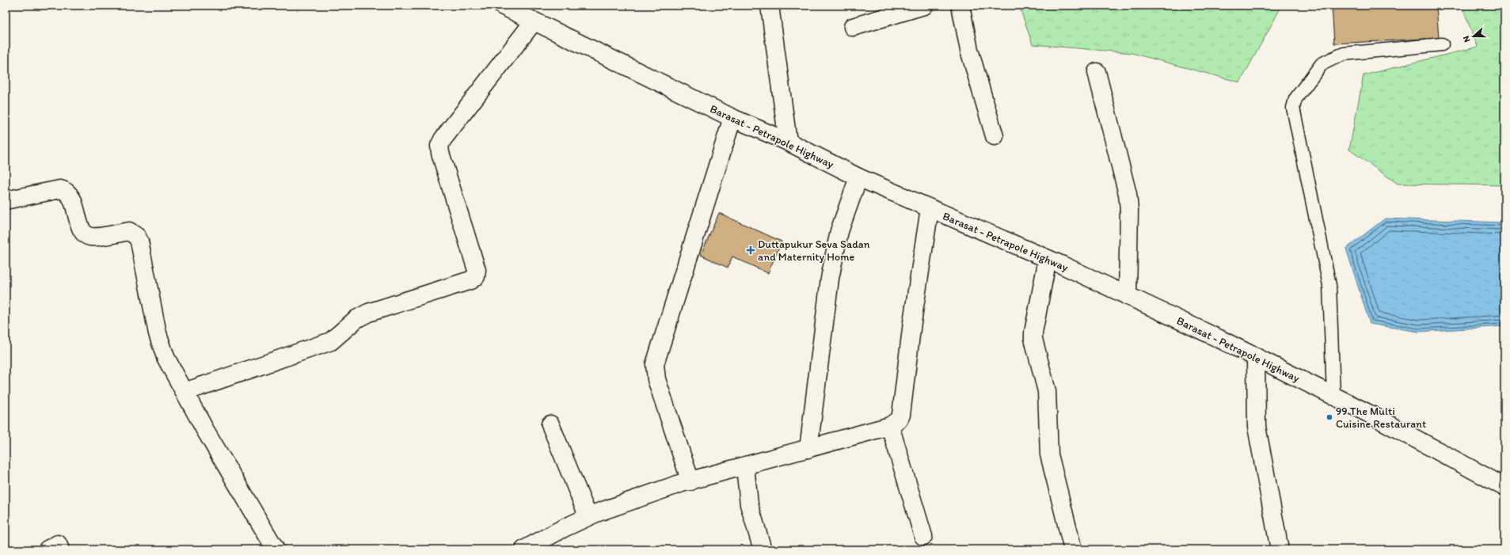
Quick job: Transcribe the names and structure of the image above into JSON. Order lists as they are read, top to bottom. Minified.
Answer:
{"streets":{"main road":["Barasat - Petrapole Highway"]},"places":{"health":["Duttapukur Seva Sadan and Maternity Home"],"other":["99 The Multi Cuisine Restaurant"]},"north":"left"}
